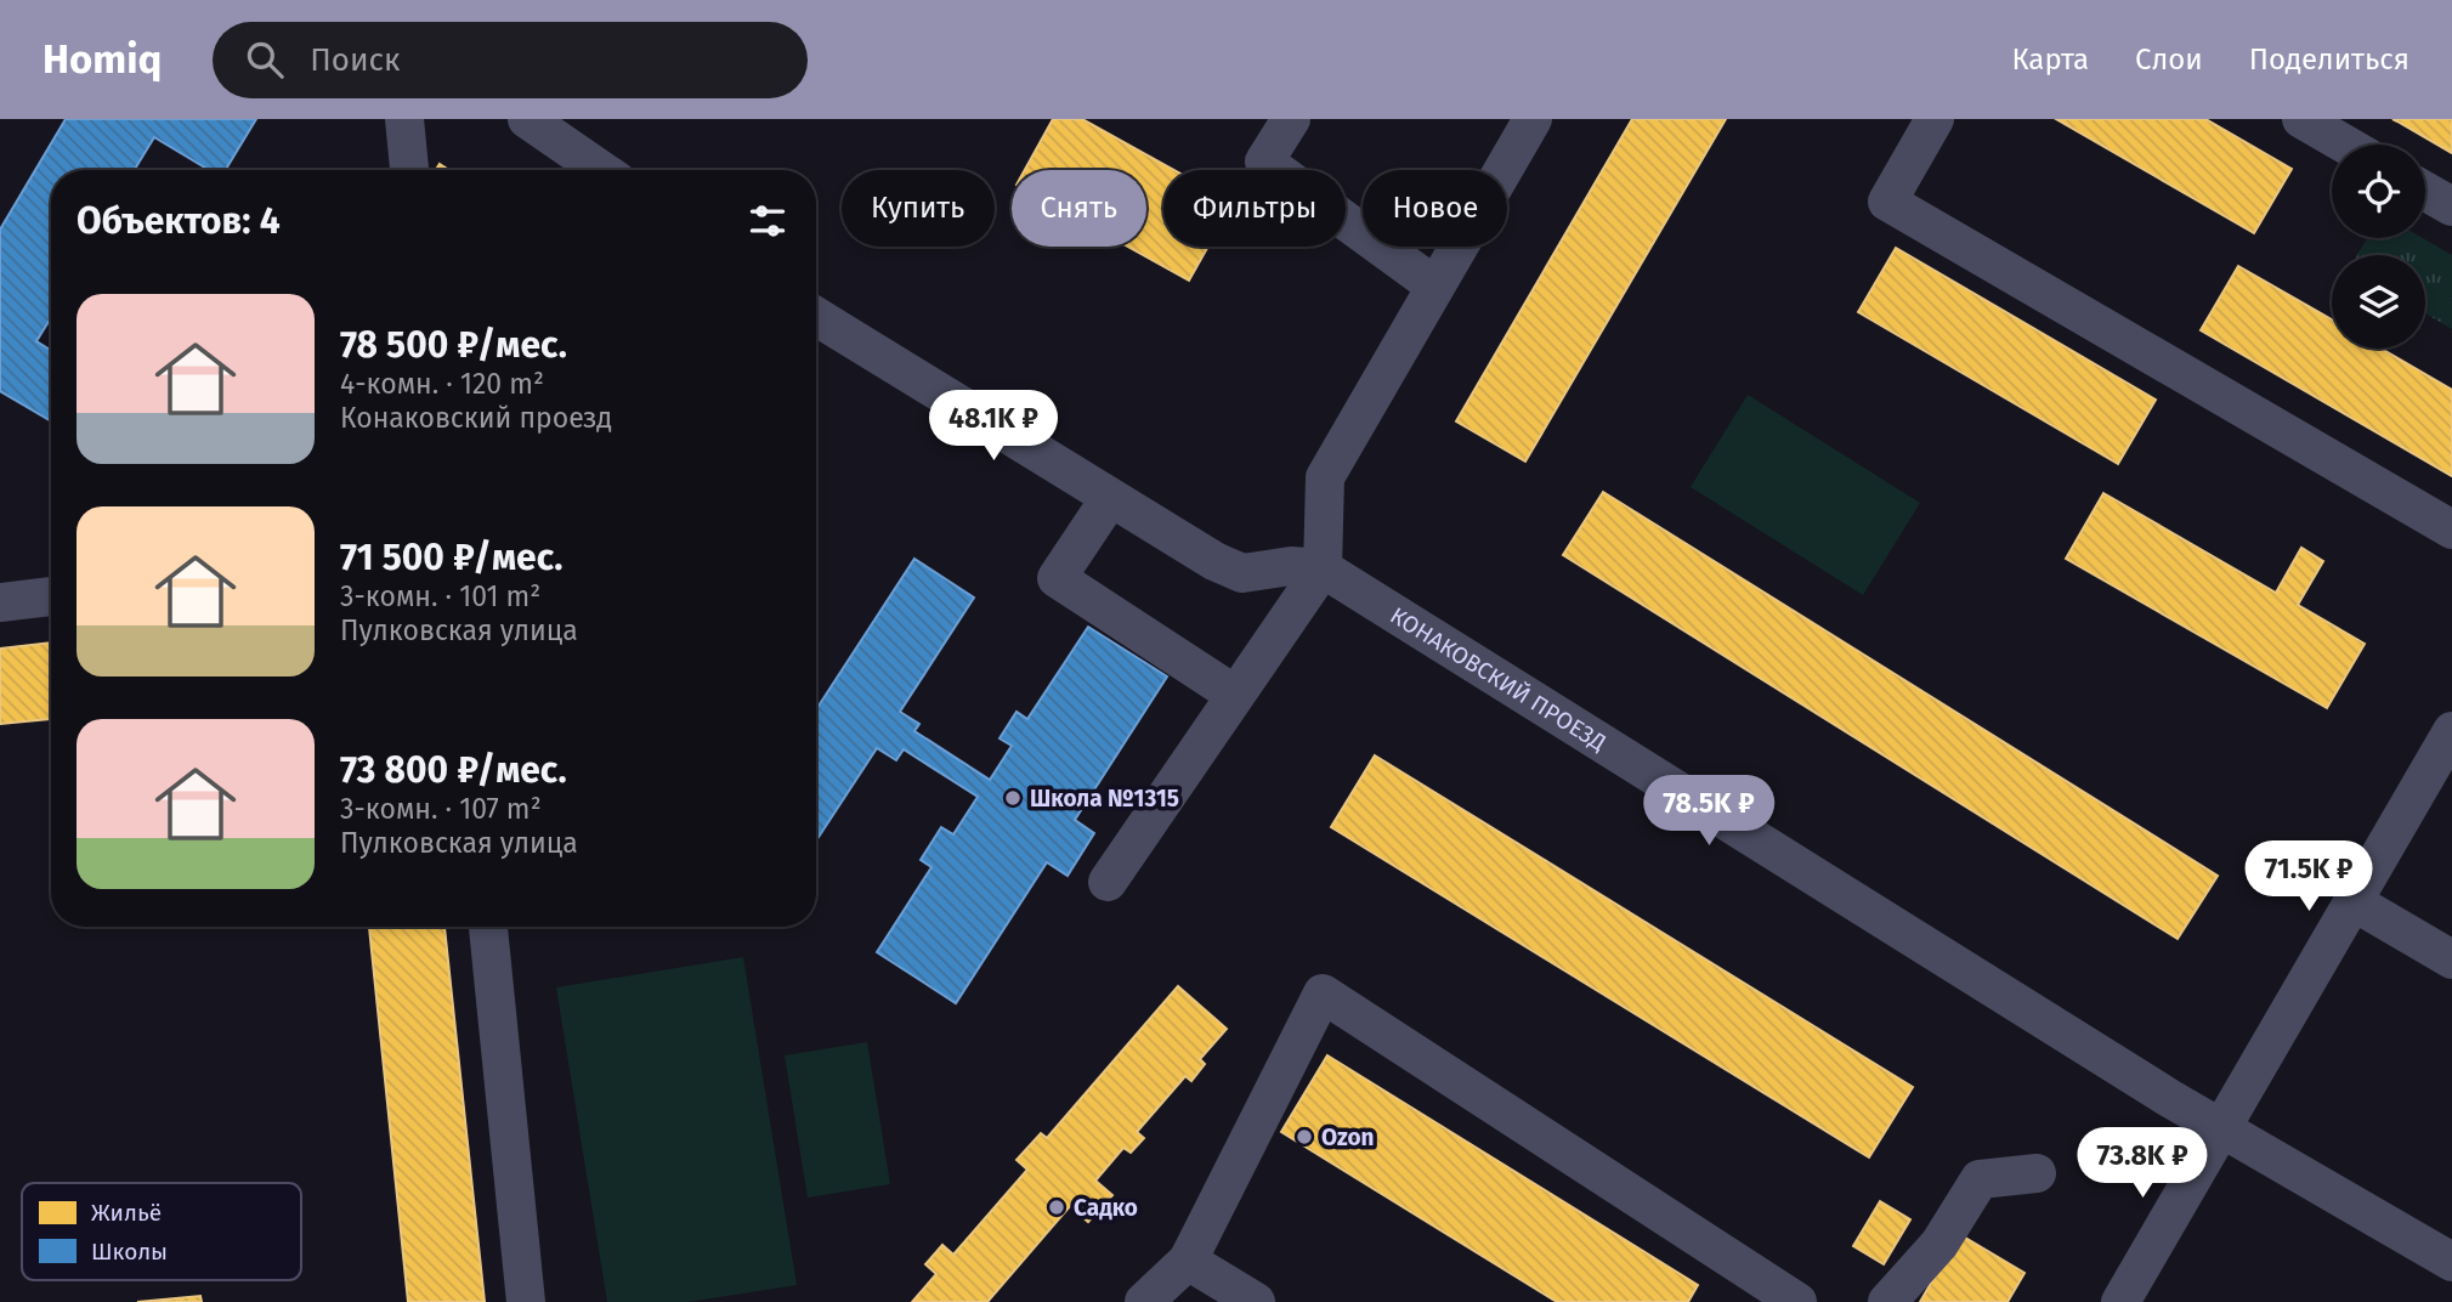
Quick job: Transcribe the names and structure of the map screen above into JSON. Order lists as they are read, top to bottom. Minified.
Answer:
{"streets":{"street":["КОНАКОВСКИЙ ПРОЕЗД"]},"places":["Школа №1315","Ozon","Садко"],"legend":["Жильё","Школы"],"page":{"header":"Homiq","search":"Поиск","nav":["Карта","Слои","Поделиться"],"chip":["Купить","Снять","Фильтры","Новое"],"heading":"Объектов: 4","list":[{"name":"78 500 ₽/мес.","note":"4-комн. · 120 m² · Конаковский проезд"},{"name":"71 500 ₽/мес.","note":"3-комн. · 101 m² · Пулковская улица"},{"name":"73 800 ₽/мес.","note":"3-комн. · 107 m² · Пулковская улица"}],"price":["48.1K ₽","78.5K ₽","71.5K ₽","73.8K ₽"]}}
